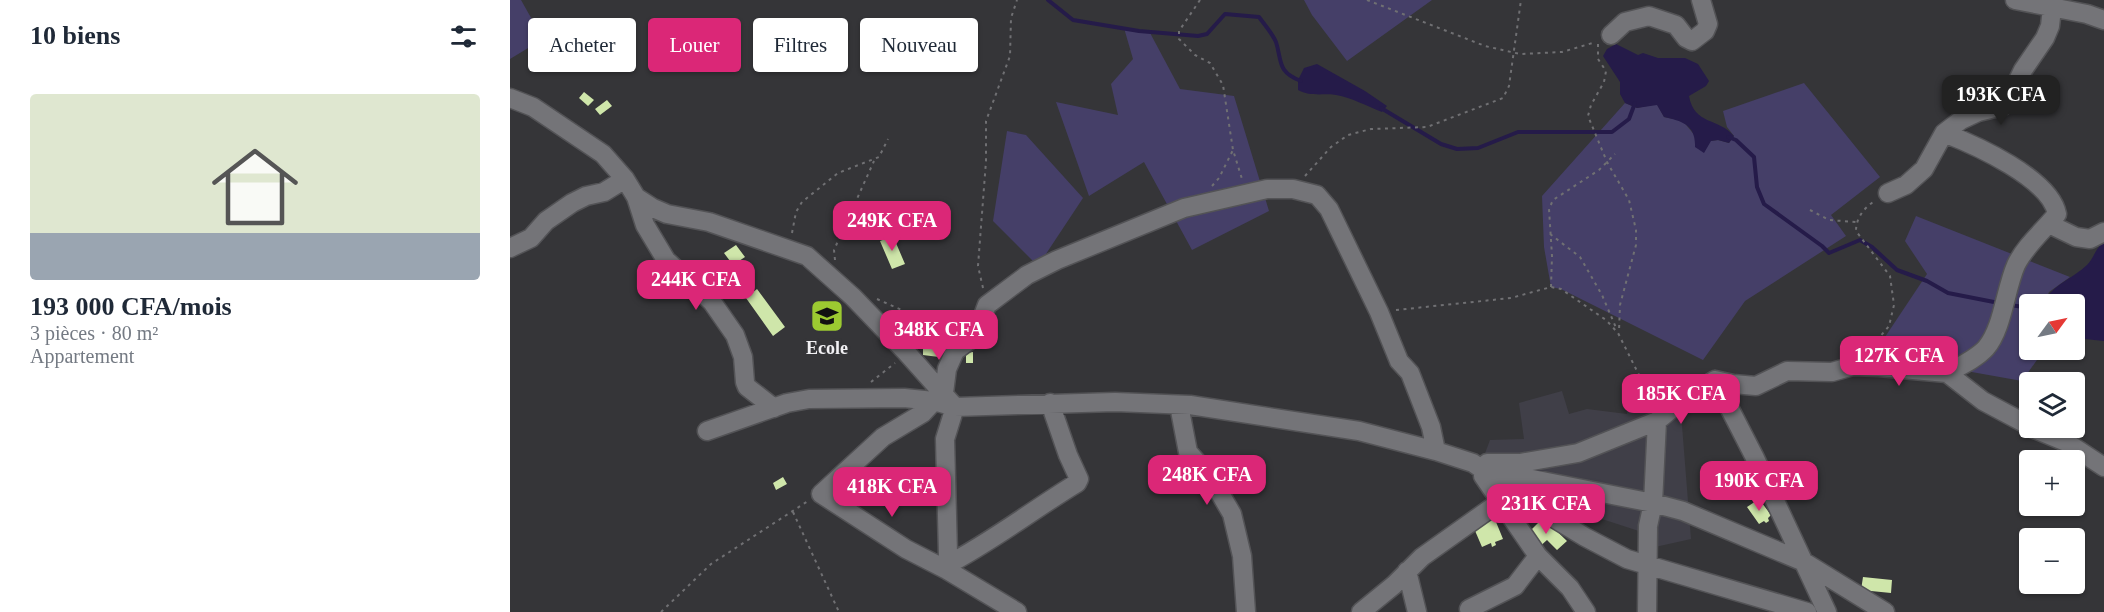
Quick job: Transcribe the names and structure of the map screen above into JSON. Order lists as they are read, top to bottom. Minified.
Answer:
{"places":{"school or university":["Ecole"]},"north":"top right","page":{"heading":"10 biens","chip":["Acheter","Louer","Filtres","Nouveau"],"list":[{"name":"193 000 CFA/mois","note":"3 pièces · 80 m² · Appartement"}],"price":["193K CFA","249K CFA","244K CFA","348K CFA","127K CFA","185K CFA","248K CFA","190K CFA","418K CFA","231K CFA"],"map_buttons":["+","−"]}}
